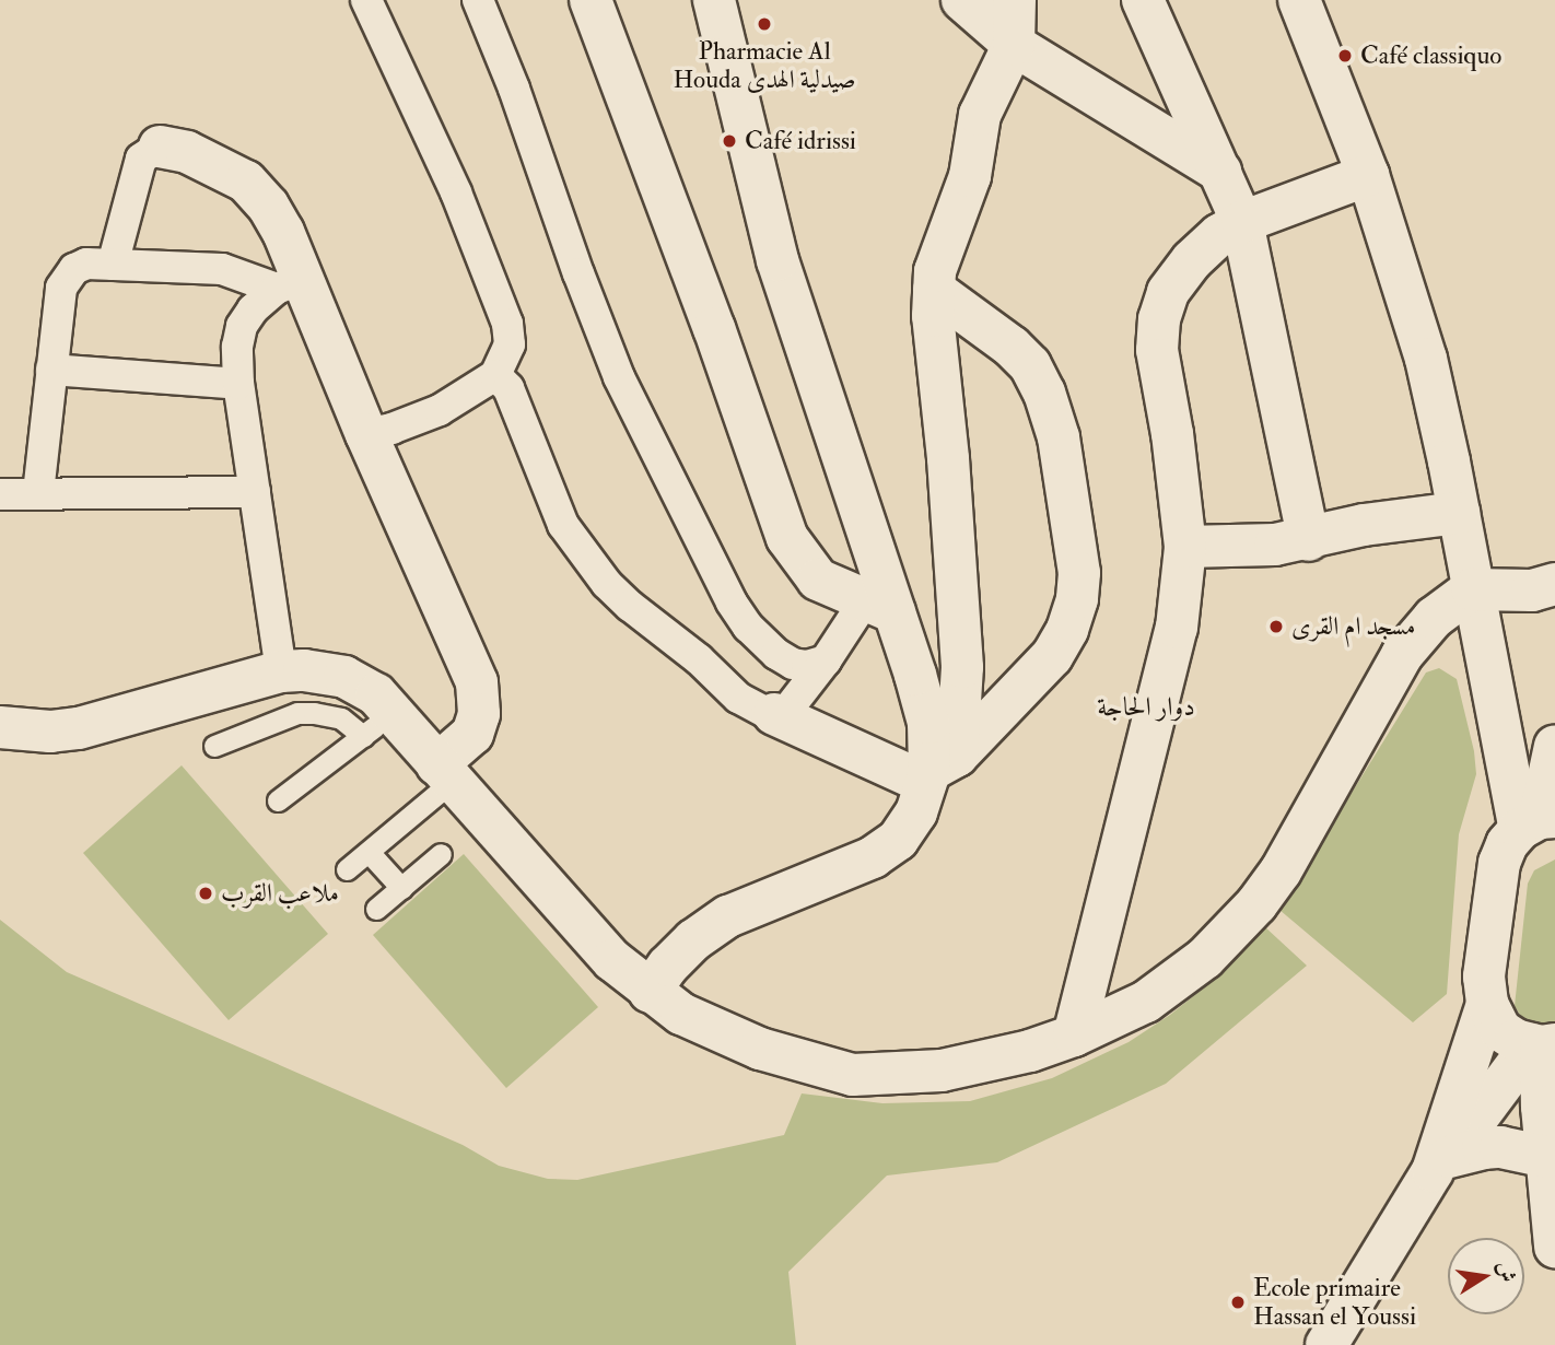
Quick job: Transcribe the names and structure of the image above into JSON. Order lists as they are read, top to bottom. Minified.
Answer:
{"districts":["دوار الحاجة"],"places":["Pharmacie Al Houda صيدلية الهدى","Café classiquo","Café idrissi","مسجد ام القرى","ملاعب القرب","Ecole primaire Hassan el Youssi"],"north":"right"}
